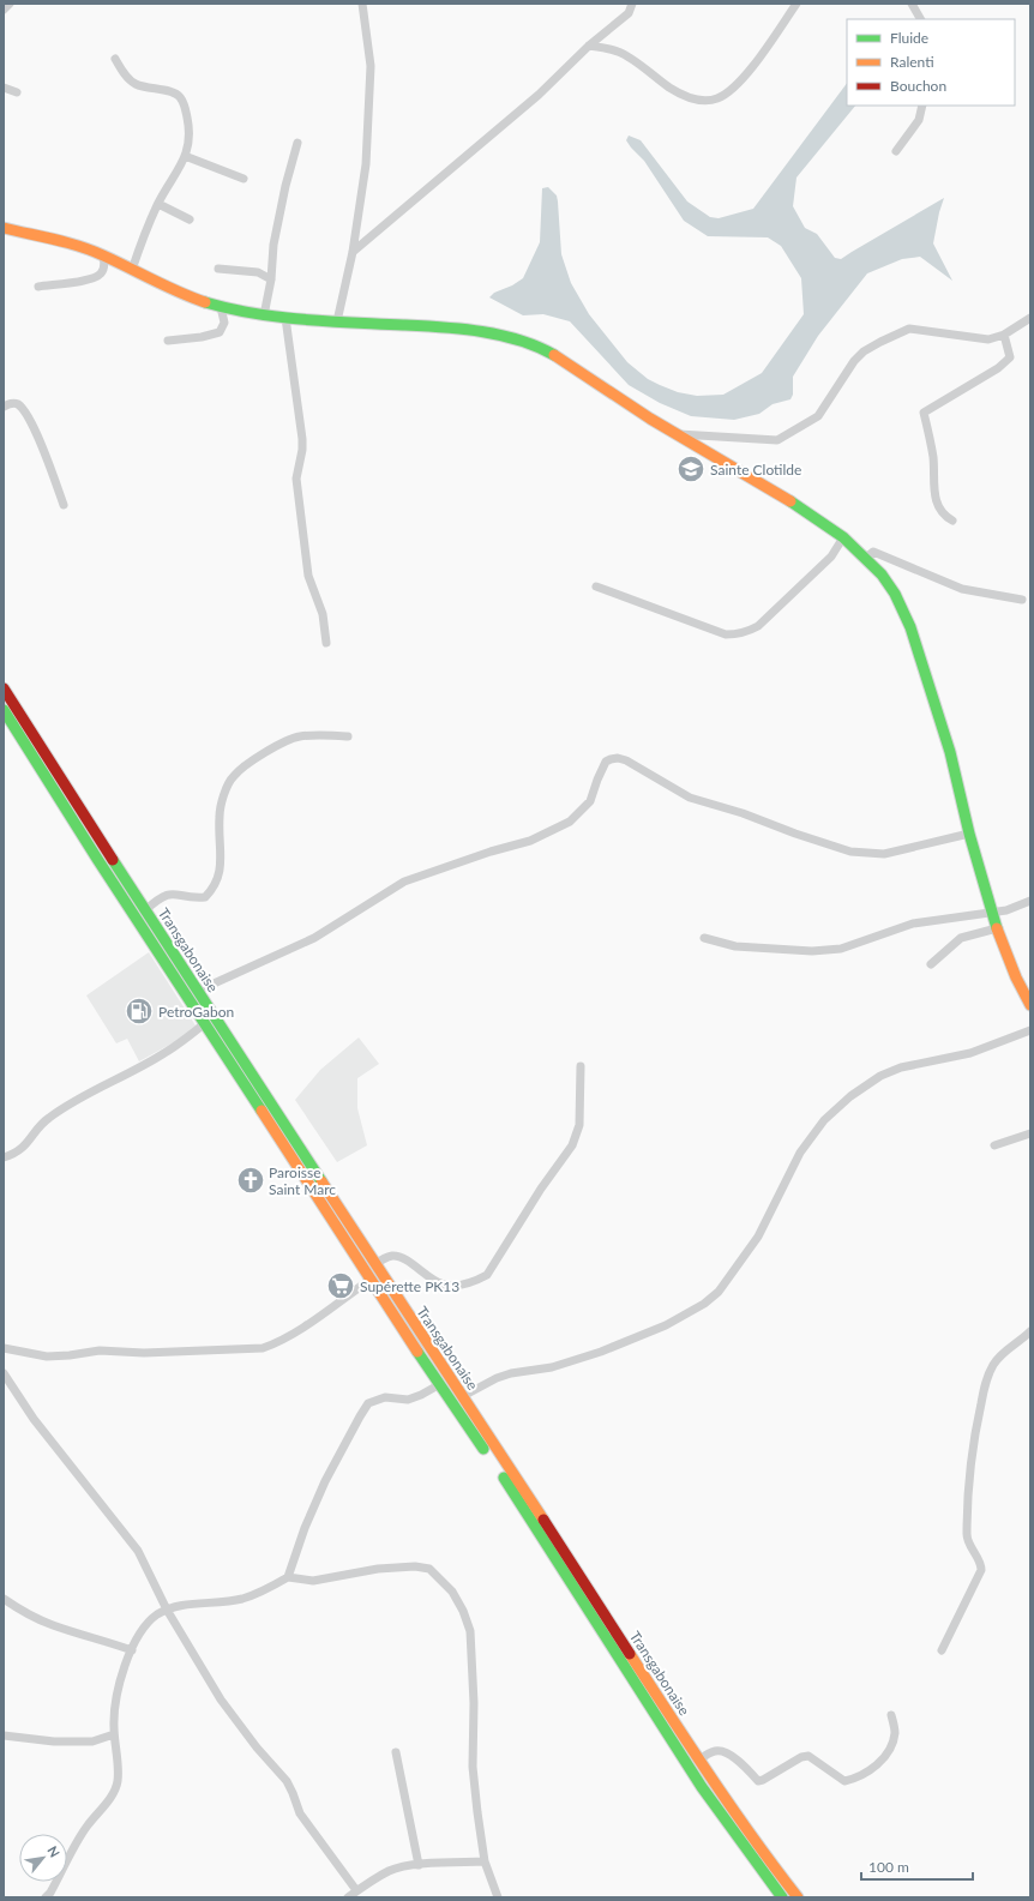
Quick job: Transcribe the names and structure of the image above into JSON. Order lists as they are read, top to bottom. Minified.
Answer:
{"streets":{"main road":["Transgabonaise"]},"places":{"school or university":["Sainte Clotilde"],"fuel station":["PetroGabon"],"church":["Paroisse Saint Marc"],"supermarket":["Supérette PK13"]},"legend":["Fluide","Ralenti","Bouchon"],"scale_bar":"100 m","north":"top right"}
